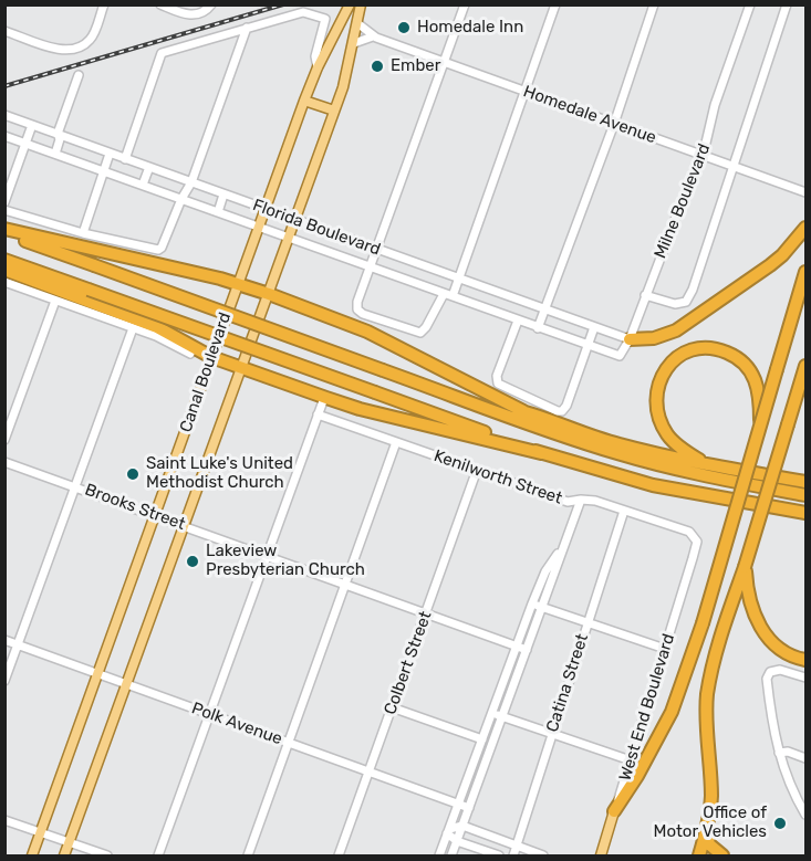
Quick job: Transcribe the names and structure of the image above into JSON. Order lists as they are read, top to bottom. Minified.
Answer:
{"streets":{"main road":["Canal Boulevard","West End Boulevard"],"street":["Homedale Avenue","Milne Boulevard","Florida Boulevard","Kenilworth Street","Brooks Street","Colbert Street","Catina Street","Polk Avenue"]},"crossings":[["Homedale Avenue","Milne Boulevard"],["Homedale Avenue","Canal Boulevard"],["Milne Boulevard","Florida Boulevard"],["Florida Boulevard","Canal Boulevard"],["Canal Boulevard","Brooks Street"],["Canal Boulevard","Polk Avenue"],["Kenilworth Street","Colbert Street"],["Kenilworth Street","Catina Street"],["Kenilworth Street","West End Boulevard"],["Brooks Street","Colbert Street"],["Colbert Street","Polk Avenue"]],"places":["Homedale Inn","Ember","Saint Luke's United Methodist Church","Lakeview Presbyterian Church","Office of Motor Vehicles"]}
